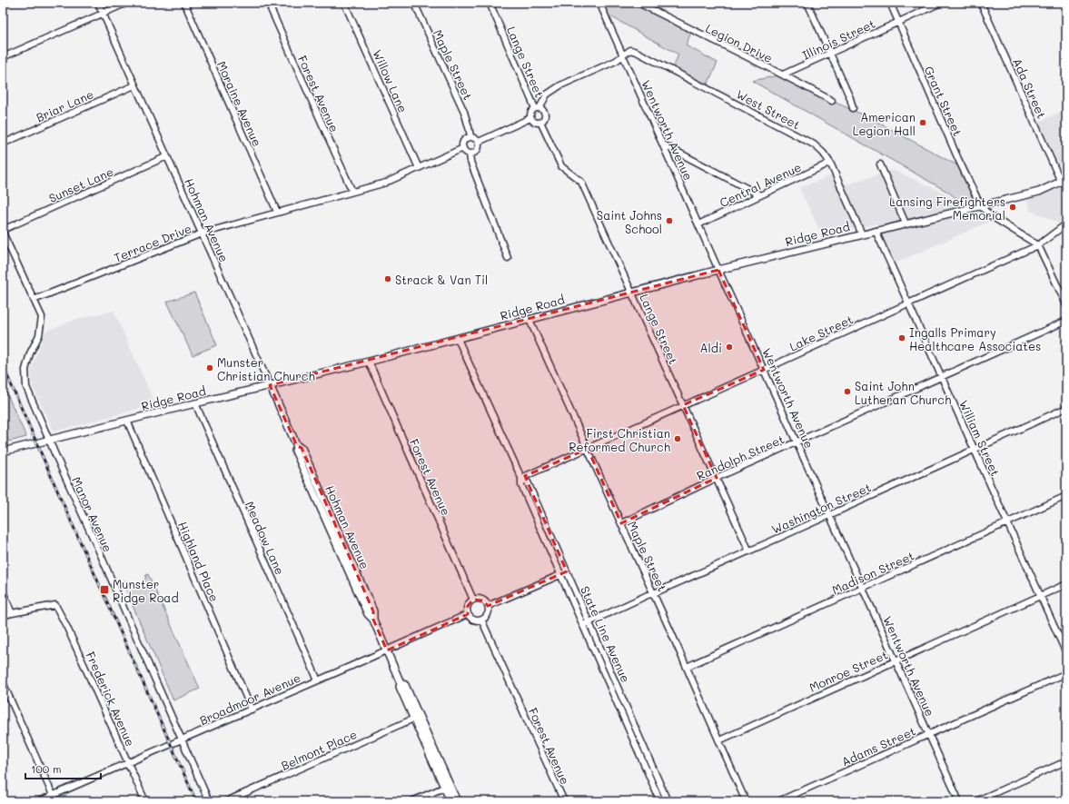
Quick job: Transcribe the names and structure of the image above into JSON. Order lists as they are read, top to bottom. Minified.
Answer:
{"streets":{"main road":["Hohman Avenue","Ridge Road"],"street":["Illinois Street","Legion Drive","Lange Street","Maple Street","Willow Lane","Ada Street","Forest Avenue","Grant Street","Moraine Avenue","Briar Lane","West Street","Wentworth Avenue","Sunset Lane","Central Avenue","Terrace Drive","Lake Street","William Street","Randolph Street","Washington Street","Manor Avenue","Meadow Lane","Highland Place","Madison Street","State Line Avenue","Monroe Street","Frederick Avenue","Broadmoor Avenue","Adams Street","Belmont Place"]},"crossings":[["Illinois Street","Legion Drive"],["Illinois Street","Grant Street"],["Lange Street","Ridge Road"],["Lange Street","Lake Street"],["Lange Street","Randolph Street"],["Lange Street","Washington Street"],["Maple Street","Ridge Road"],["Maple Street","Terrace Drive"],["Maple Street","Lake Street"],["Maple Street","Randolph Street"],["Maple Street","Washington Street"],["Maple Street","Madison Street"],["Maple Street","Monroe Street"],["Willow Lane","Terrace Drive"],["Ada Street","Ridge Road"],["Forest Avenue","Ridge Road"],["Forest Avenue","Terrace Drive"],["Forest Avenue","Broadmoor Avenue"],["Grant Street","Ridge Road"],["Moraine Avenue","Terrace Drive"],["Briar Lane","Hohman Avenue"],["West Street","Wentworth Avenue"],["West Street","Central Avenue"],["West Street","Ridge Road"],["Wentworth Avenue","Central Avenue"],["Wentworth Avenue","Ridge Road"],["Wentworth Avenue","Lake Street"],["Wentworth Avenue","Randolph Street"],["Wentworth Avenue","Washington Street"],["Wentworth Avenue","Madison Street"],["Wentworth Avenue","Monroe Street"],["Wentworth Avenue","Adams Street"],["Sunset Lane","Hohman Avenue"],["Sunset Lane","Manor Avenue"],["Hohman Avenue","Ridge Road"],["Hohman Avenue","Terrace Drive"],["Hohman Avenue","Broadmoor Avenue"],["Hohman Avenue","Belmont Place"],["Ridge Road","William Street"],["Ridge Road","Manor Avenue"],["Ridge Road","Meadow Lane"],["Ridge Road","Highland Place"],["Ridge Road","State Line Avenue"],["Terrace Drive","Manor Avenue"],["Lake Street","William Street"],["Lake Street","State Line Avenue"],["William Street","Randolph Street"],["William Street","Washington Street"],["William Street","Madison Street"],["William Street","Monroe Street"],["Washington Street","State Line Avenue"],["Manor Avenue","Broadmoor Avenue"],["Meadow Lane","Broadmoor Avenue"],["Highland Place","Broadmoor Avenue"],["Frederick Avenue","Broadmoor Avenue"]],"places":{"other":["American Legion Hall","Lansing Firefighters Memorial","Saint Johns School","Strack & Van Til","Ingalls Primary Healthcare Associates","Aldi","Munster Christian Church","Saint John Lutheran Church","First Christian Reformed Church"],"transit":["Munster Ridge Road"]},"scale_bar":"100 m"}
